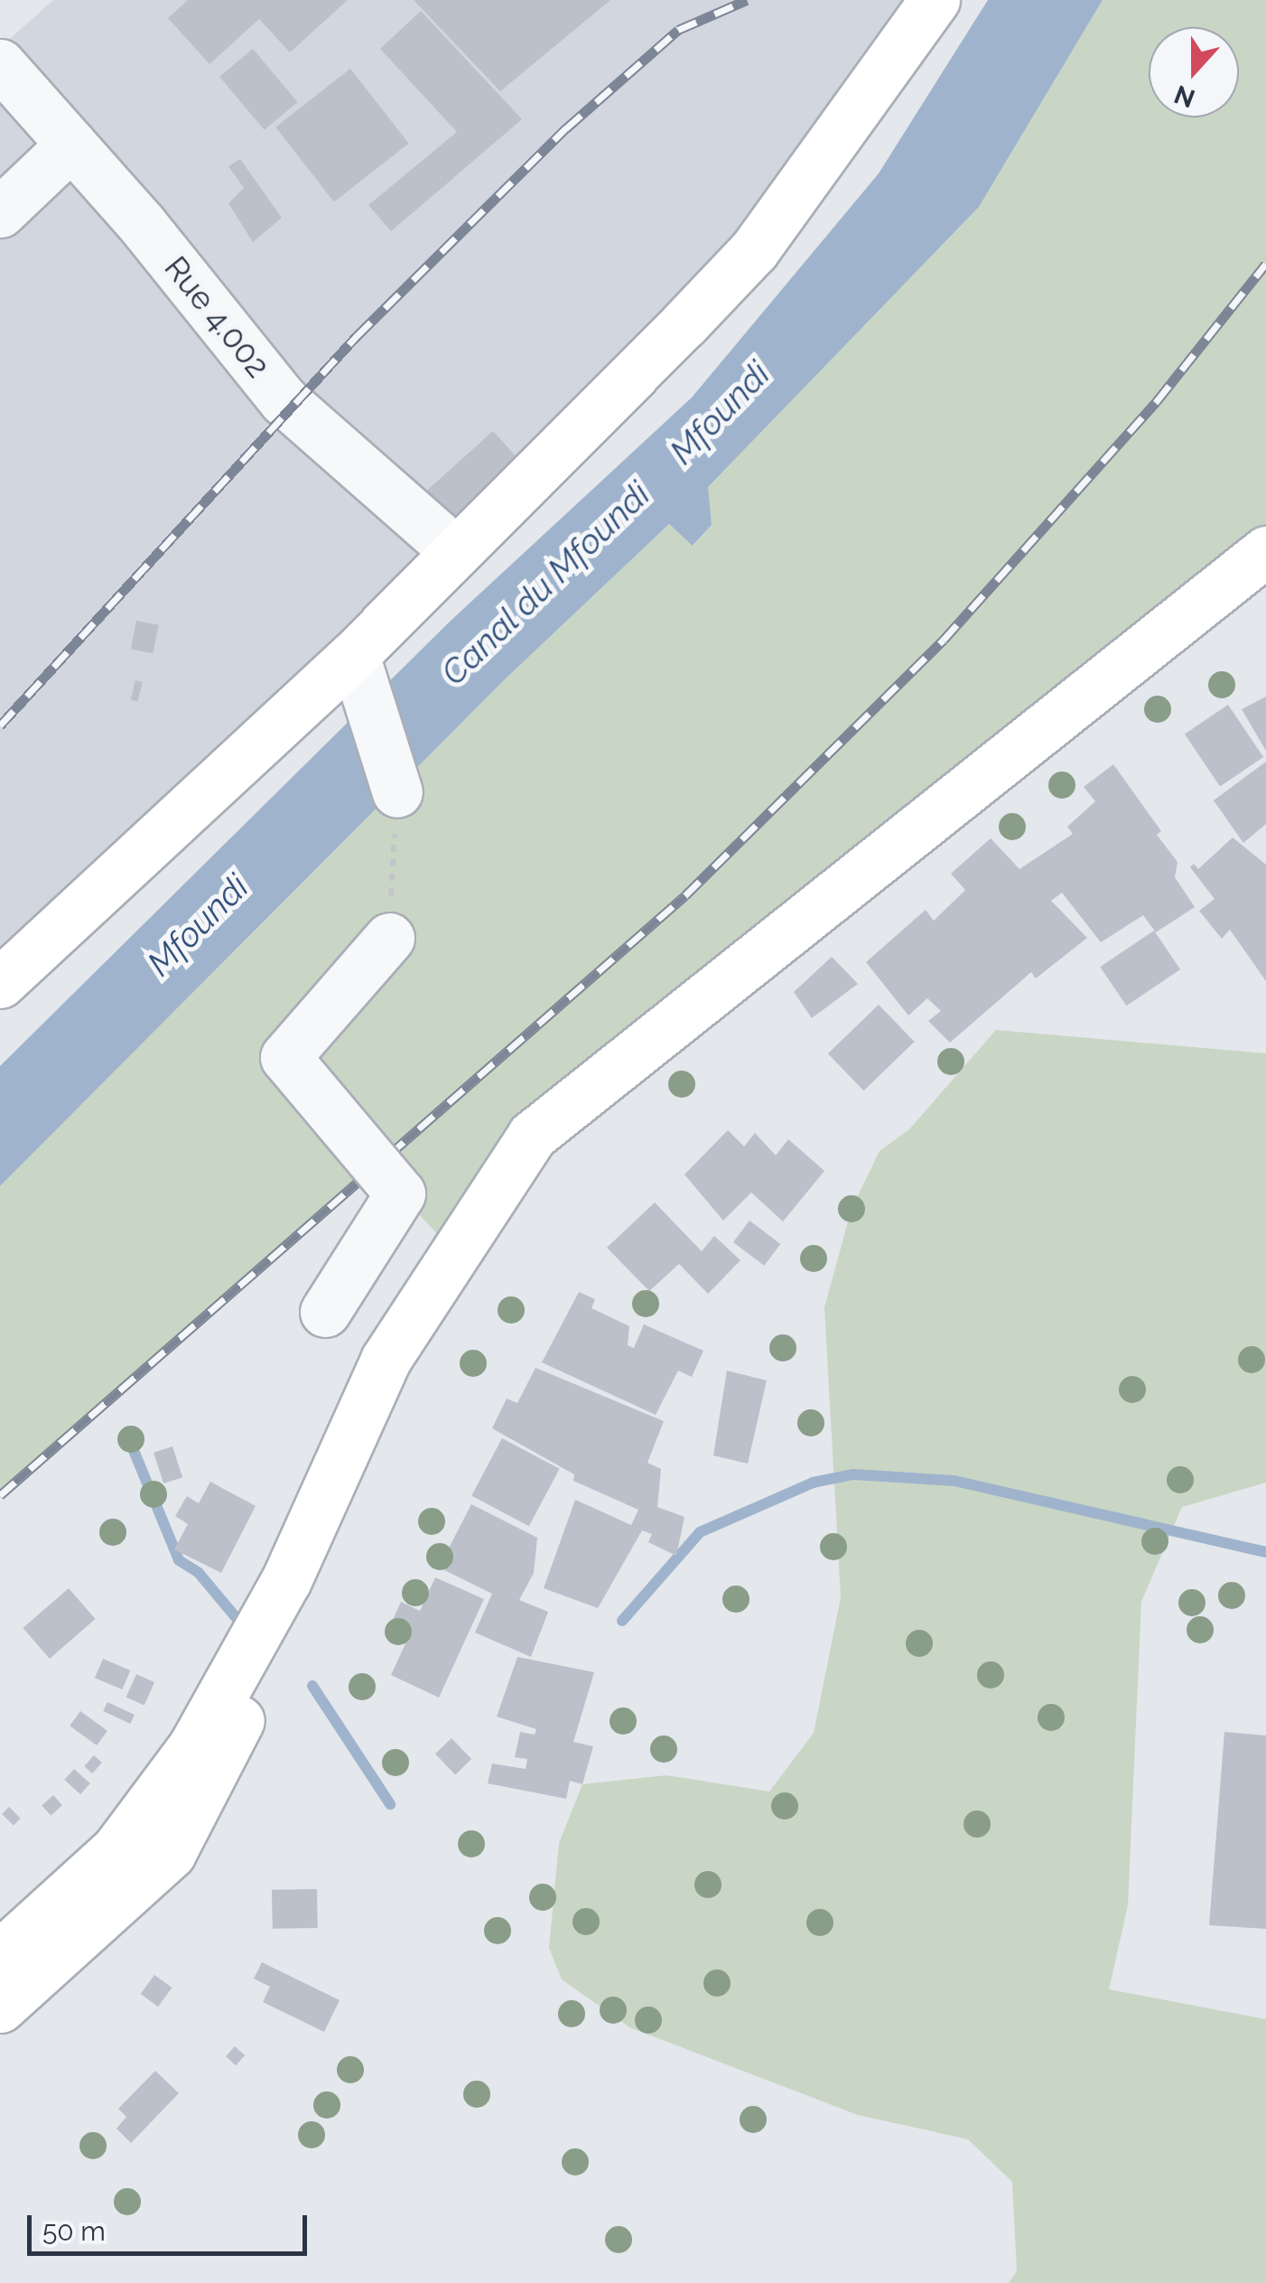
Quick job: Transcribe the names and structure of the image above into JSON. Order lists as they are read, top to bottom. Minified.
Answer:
{"streets":{"street":["Rue 4.002"]},"water":["Mfoundi","Canal du Mfoundi"],"scale_bar":"50 m","north":"bottom"}
